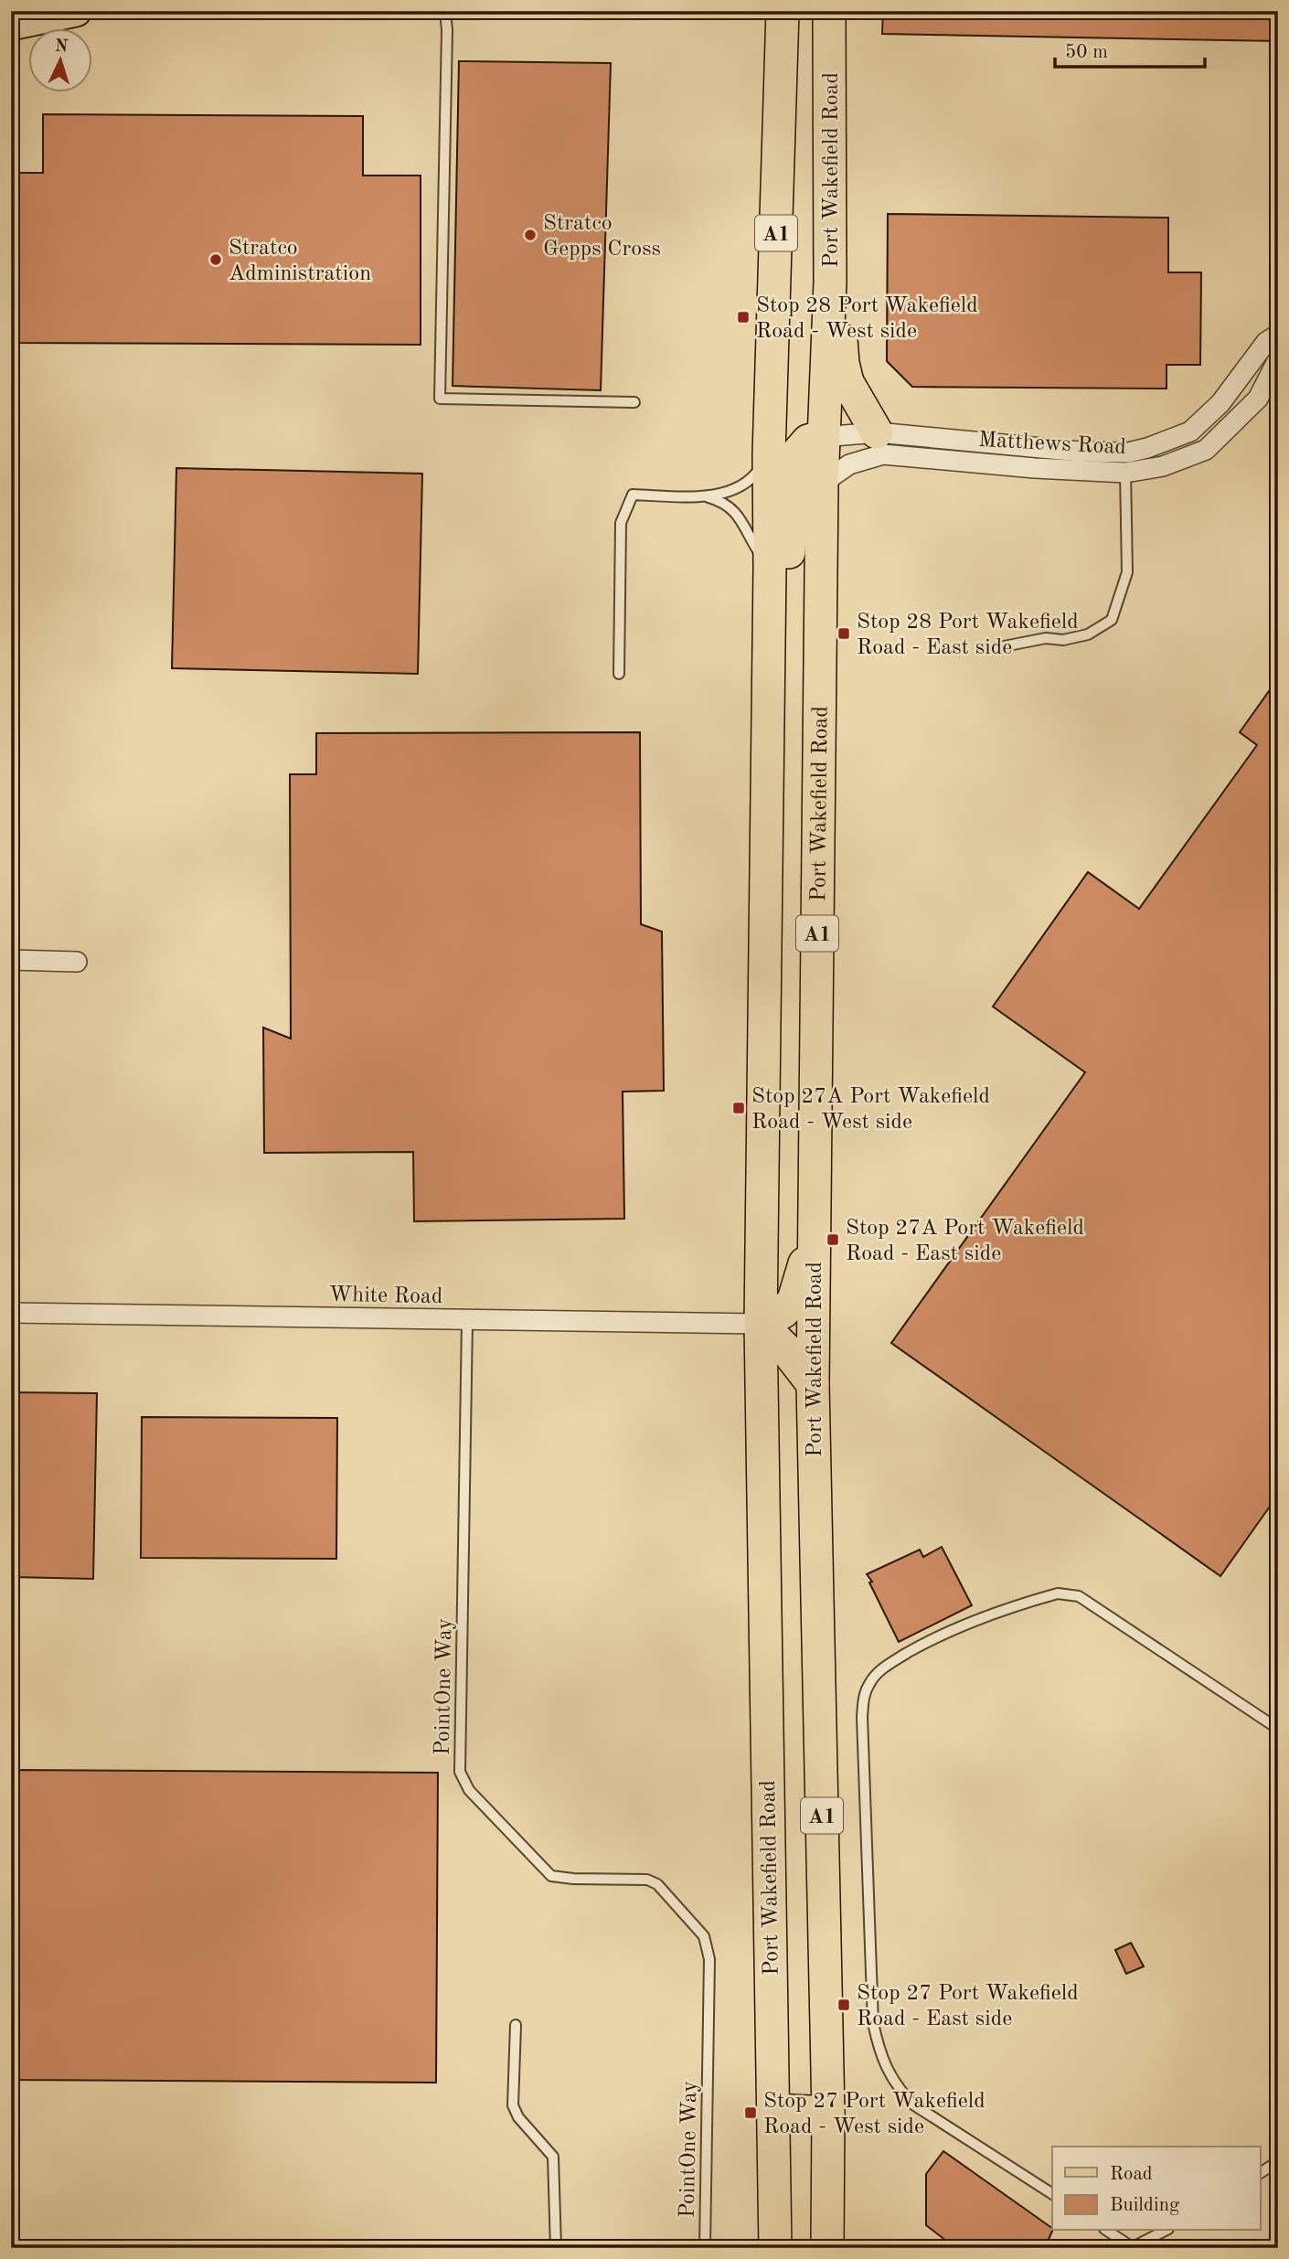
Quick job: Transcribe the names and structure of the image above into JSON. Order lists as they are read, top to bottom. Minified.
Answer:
{"streets":{"highway":["Port Wakefield Road","A1"],"street":["Matthews Road","White Road"],"lane":["PointOne Way"]},"crossings":[["Port Wakefield Road","Matthews Road"],["Port Wakefield Road","White Road"],["White Road","PointOne Way"]],"places":{"other":["Stratco Gepps Cross","Stratco Administration"],"transit":["Stop 28 Port Wakefield Road - West side","Stop 28 Port Wakefield Road - East side","Stop 27A Port Wakefield Road - West side","Stop 27A Port Wakefield Road - East side","Stop 27 Port Wakefield Road - East side","Stop 27 Port Wakefield Road - West side"]},"legend":["Road","Building"],"scale_bar":"50 m","north":"top"}
